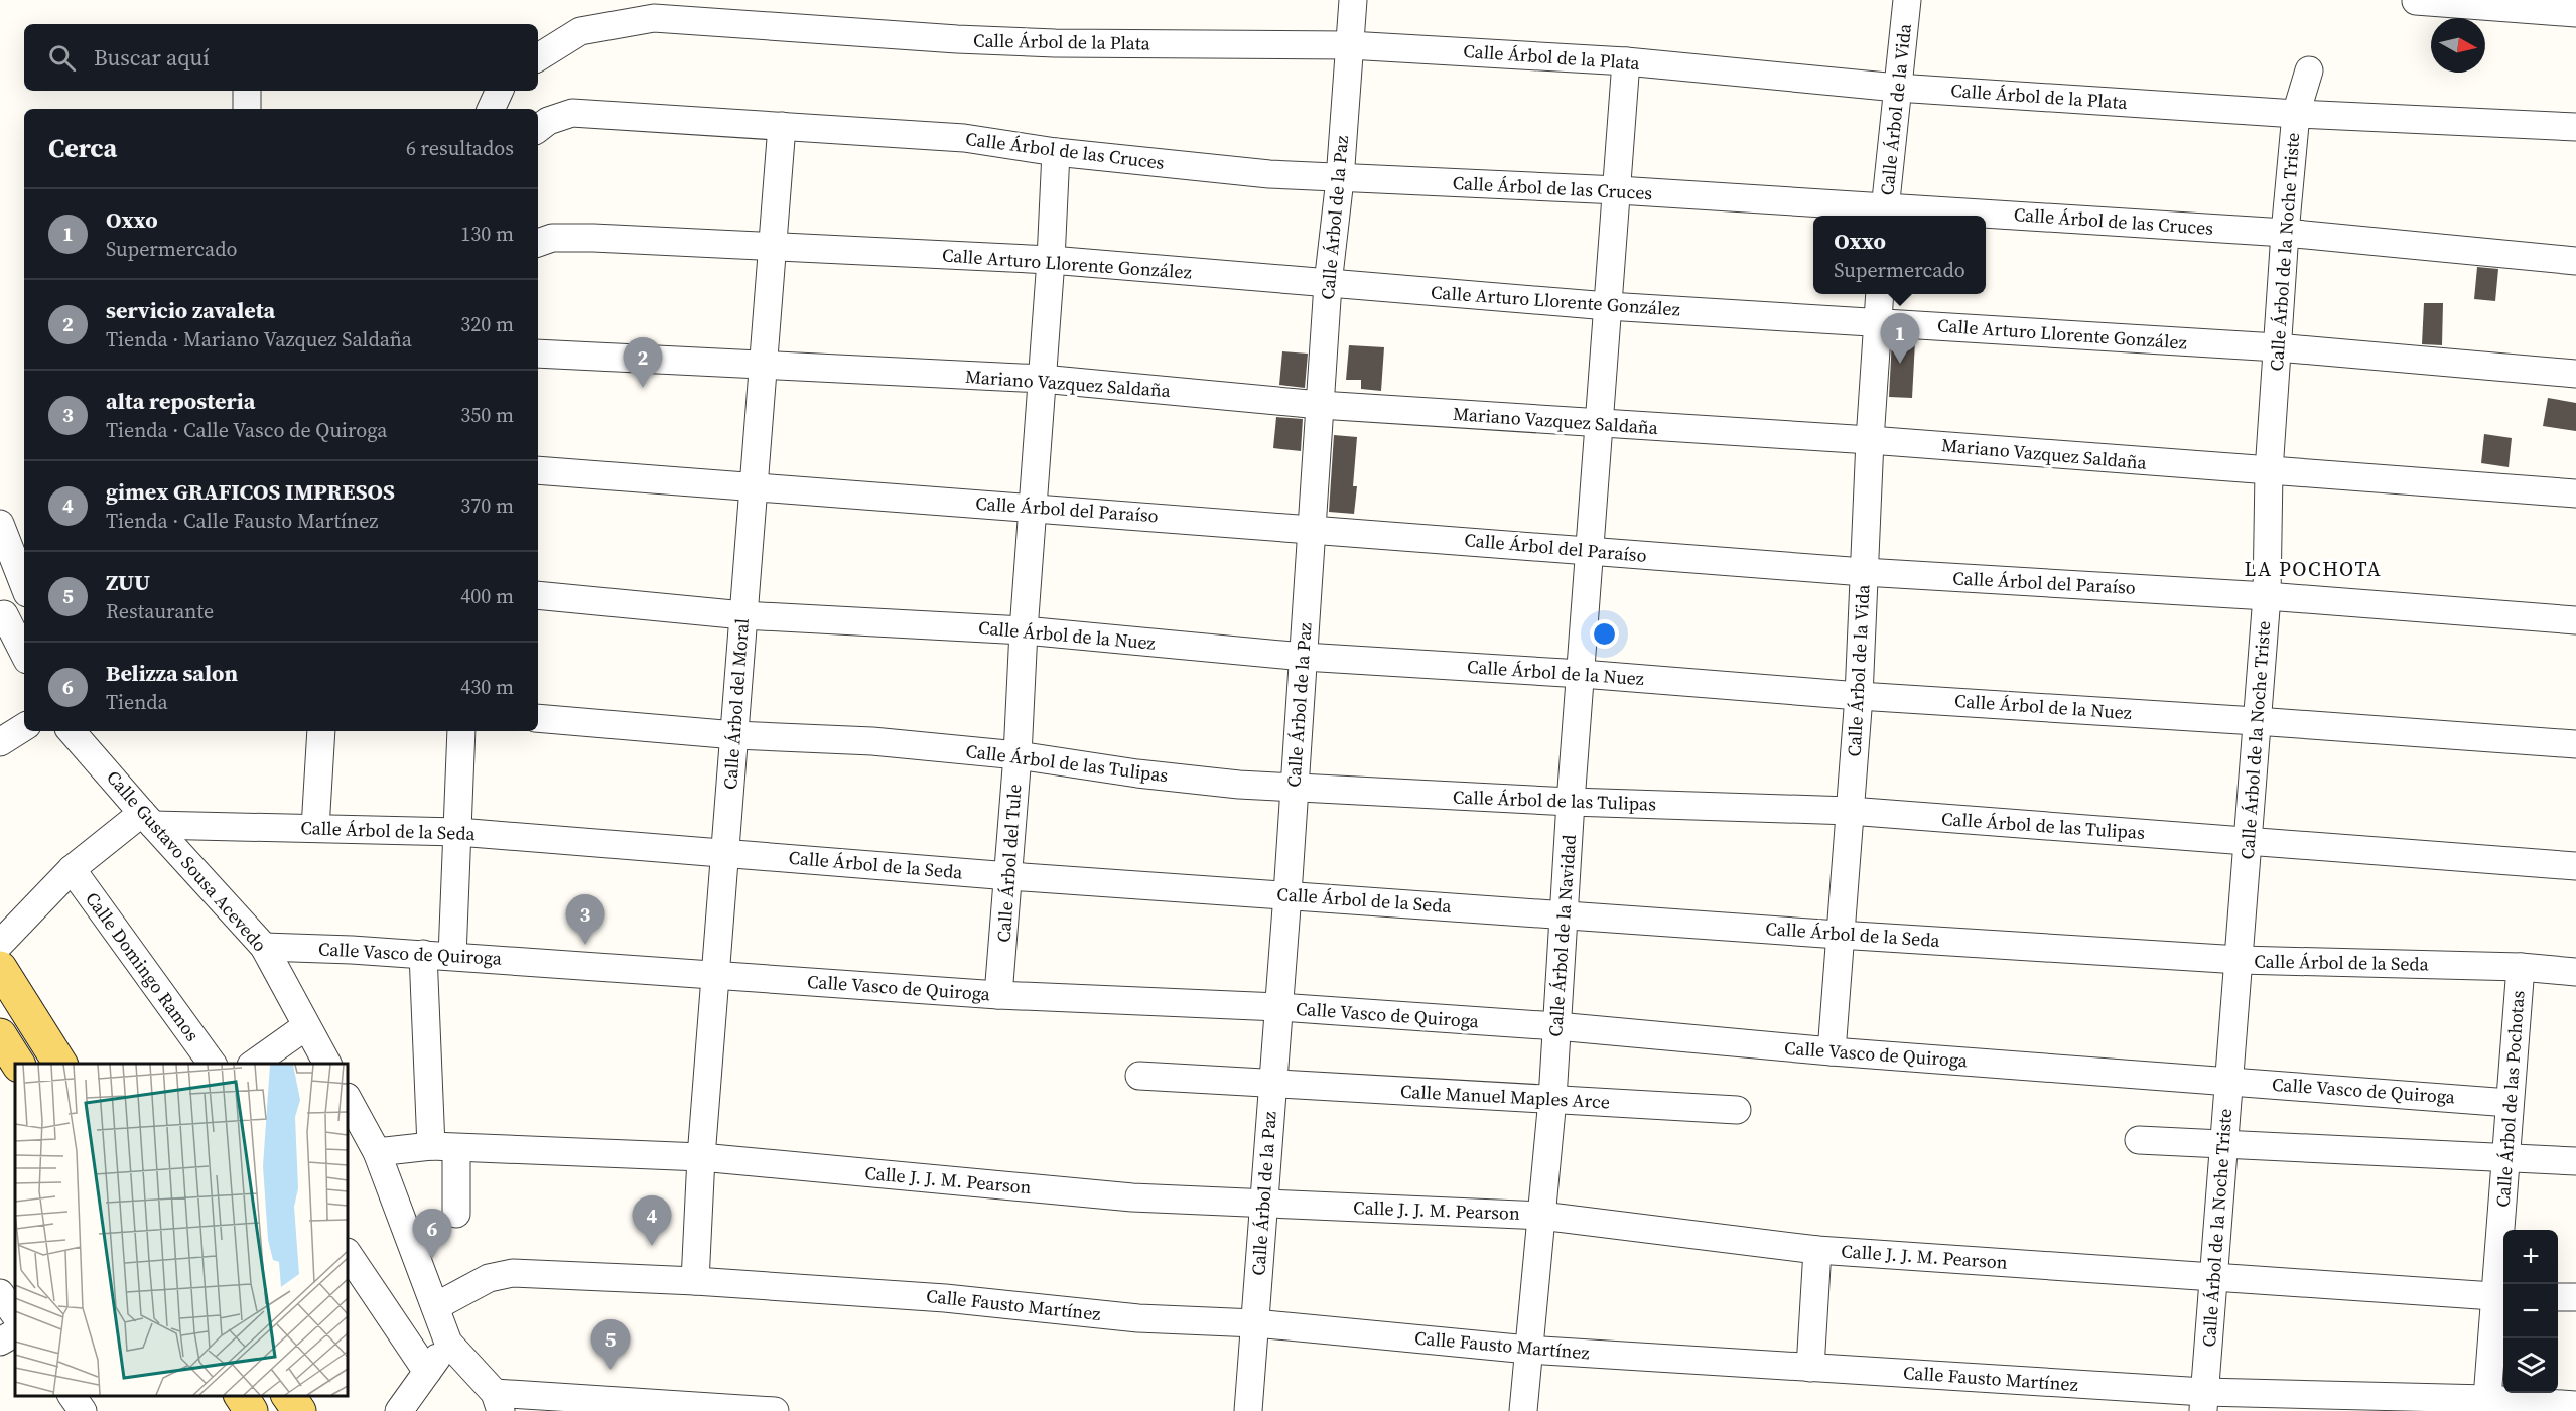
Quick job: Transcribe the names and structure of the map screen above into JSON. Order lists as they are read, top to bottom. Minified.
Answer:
{"streets":{"street":["Calle Árbol de la Plata","Calle Árbol de la Vida","Calle Árbol de las Cruces","Calle Árbol de la Paz","Calle Árbol de la Noche Triste","Calle Arturo Llorente González","Mariano Vazquez Saldaña","Calle Árbol del Paraíso","Calle Árbol de la Nuez","Calle Árbol del Moral","Calle Árbol de las Tulipas","Calle Árbol de la Seda","Calle Gustavo Sousa Acevedo","Calle Árbol del Tule","Calle Árbol de la Navidad","Calle Vasco de Quiroga","Calle Domingo Ramos","Calle Manuel Maples Arce","Calle Árbol de las Pochotas","Calle J. J. M. Pearson","Calle Fausto Martínez"]},"crossings":[["Calle Árbol de la Plata","Calle Árbol de la Vida"],["Calle Árbol de la Plata","Calle Árbol de la Paz"],["Calle Árbol de la Plata","Calle Árbol de la Noche Triste"],["Calle Árbol de la Plata","Calle Árbol de la Navidad"],["Calle Árbol de la Vida","Calle Árbol de las Cruces"],["Calle Árbol de la Vida","Calle Arturo Llorente González"],["Calle Árbol de la Vida","Mariano Vazquez Saldaña"],["Calle Árbol de la Vida","Calle Árbol del Paraíso"],["Calle Árbol de la Vida","Calle Árbol de la Nuez"],["Calle Árbol de la Vida","Calle Árbol de las Tulipas"],["Calle Árbol de la Vida","Calle Árbol de la Seda"],["Calle Árbol de la Vida","Calle Vasco de Quiroga"],["Calle Árbol de las Cruces","Calle Árbol de la Paz"],["Calle Árbol de las Cruces","Calle Árbol de la Noche Triste"],["Calle Árbol de las Cruces","Calle Árbol del Moral"],["Calle Árbol de las Cruces","Calle Árbol del Tule"],["Calle Árbol de las Cruces","Calle Árbol de la Navidad"],["Calle Árbol de la Paz","Calle Arturo Llorente González"],["Calle Árbol de la Paz","Mariano Vazquez Saldaña"],["Calle Árbol de la Paz","Calle Árbol del Paraíso"],["Calle Árbol de la Paz","Calle Árbol de la Nuez"],["Calle Árbol de la Paz","Calle Árbol de las Tulipas"],["Calle Árbol de la Paz","Calle Árbol de la Seda"],["Calle Árbol de la Paz","Calle Vasco de Quiroga"],["Calle Árbol de la Paz","Calle Manuel Maples Arce"],["Calle Árbol de la Paz","Calle J. J. M. Pearson"],["Calle Árbol de la Paz","Calle Fausto Martínez"],["Calle Árbol de la Noche Triste","Calle Arturo Llorente González"],["Calle Árbol de la Noche Triste","Mariano Vazquez Saldaña"],["Calle Árbol de la Noche Triste","Calle Árbol del Paraíso"],["Calle Árbol de la Noche Triste","Calle Árbol de la Nuez"],["Calle Árbol de la Noche Triste","Calle Árbol de las Tulipas"],["Calle Árbol de la Noche Triste","Calle Árbol de la Seda"],["Calle Árbol de la Noche Triste","Calle Vasco de Quiroga"],["Calle Árbol de la Noche Triste","Calle J. J. M. Pearson"],["Calle Árbol de la Noche Triste","Calle Fausto Martínez"],["Calle Arturo Llorente González","Calle Árbol del Moral"],["Calle Arturo Llorente González","Calle Árbol del Tule"],["Calle Arturo Llorente González","Calle Árbol de la Navidad"],["Mariano Vazquez Saldaña","Calle Árbol del Moral"],["Mariano Vazquez Saldaña","Calle Árbol del Tule"],["Mariano Vazquez Saldaña","Calle Árbol de la Navidad"],["Calle Árbol del Paraíso","Calle Árbol del Moral"],["Calle Árbol del Paraíso","Calle Árbol del Tule"],["Calle Árbol del Paraíso","Calle Árbol de la Navidad"],["Calle Árbol de la Nuez","Calle Árbol del Moral"],["Calle Árbol de la Nuez","Calle Árbol del Tule"],["Calle Árbol de la Nuez","Calle Árbol de la Navidad"],["Calle Árbol del Moral","Calle Árbol de las Tulipas"],["Calle Árbol del Moral","Calle Árbol de la Seda"],["Calle Árbol del Moral","Calle Vasco de Quiroga"],["Calle Árbol del Moral","Calle J. J. M. Pearson"],["Calle Árbol del Moral","Calle Fausto Martínez"],["Calle Árbol de las Tulipas","Calle Árbol del Tule"],["Calle Árbol de las Tulipas","Calle Árbol de la Navidad"],["Calle Árbol de la Seda","Calle Gustavo Sousa Acevedo"],["Calle Árbol de la Seda","Calle Árbol del Tule"],["Calle Árbol de la Seda","Calle Árbol de la Navidad"],["Calle Árbol de la Seda","Calle Árbol de las Pochotas"],["Calle Gustavo Sousa Acevedo","Calle Vasco de Quiroga"],["Calle Árbol del Tule","Calle Vasco de Quiroga"],["Calle Árbol de la Navidad","Calle Vasco de Quiroga"],["Calle Árbol de la Navidad","Calle Manuel Maples Arce"],["Calle Árbol de la Navidad","Calle J. J. M. Pearson"],["Calle Árbol de la Navidad","Calle Fausto Martínez"],["Calle Vasco de Quiroga","Calle Árbol de las Pochotas"],["Calle Árbol de las Pochotas","Calle J. J. M. Pearson"],["Calle Árbol de las Pochotas","Calle Fausto Martínez"]],"districts":["LA POCHOTA"],"north":"right","page":{"search":"Buscar aquí","heading":["Cerca","6 resultados"],"list":[{"mark":"1","name":"Oxxo","note":"Supermercado","value":"130 m"},{"mark":"2","name":"servicio zavaleta","note":"Tienda · Mariano Vazquez Saldaña","value":"320 m"},{"mark":"3","name":"alta reposteria","note":"Tienda · Calle Vasco de Quiroga","value":"350 m"},{"mark":"4","name":"gimex GRAFICOS IMPRESOS","note":"Tienda · Calle Fausto Martínez","value":"370 m"},{"mark":"5","name":"ZUU","note":"Restaurante","value":"400 m"},{"mark":"6","name":"Belizza salon","note":"Tienda","value":"430 m"}],"popup":["Oxxo","Supermercado"],"pins":["1","2","3","4","6","5"],"map_buttons":["+","−"]}}
